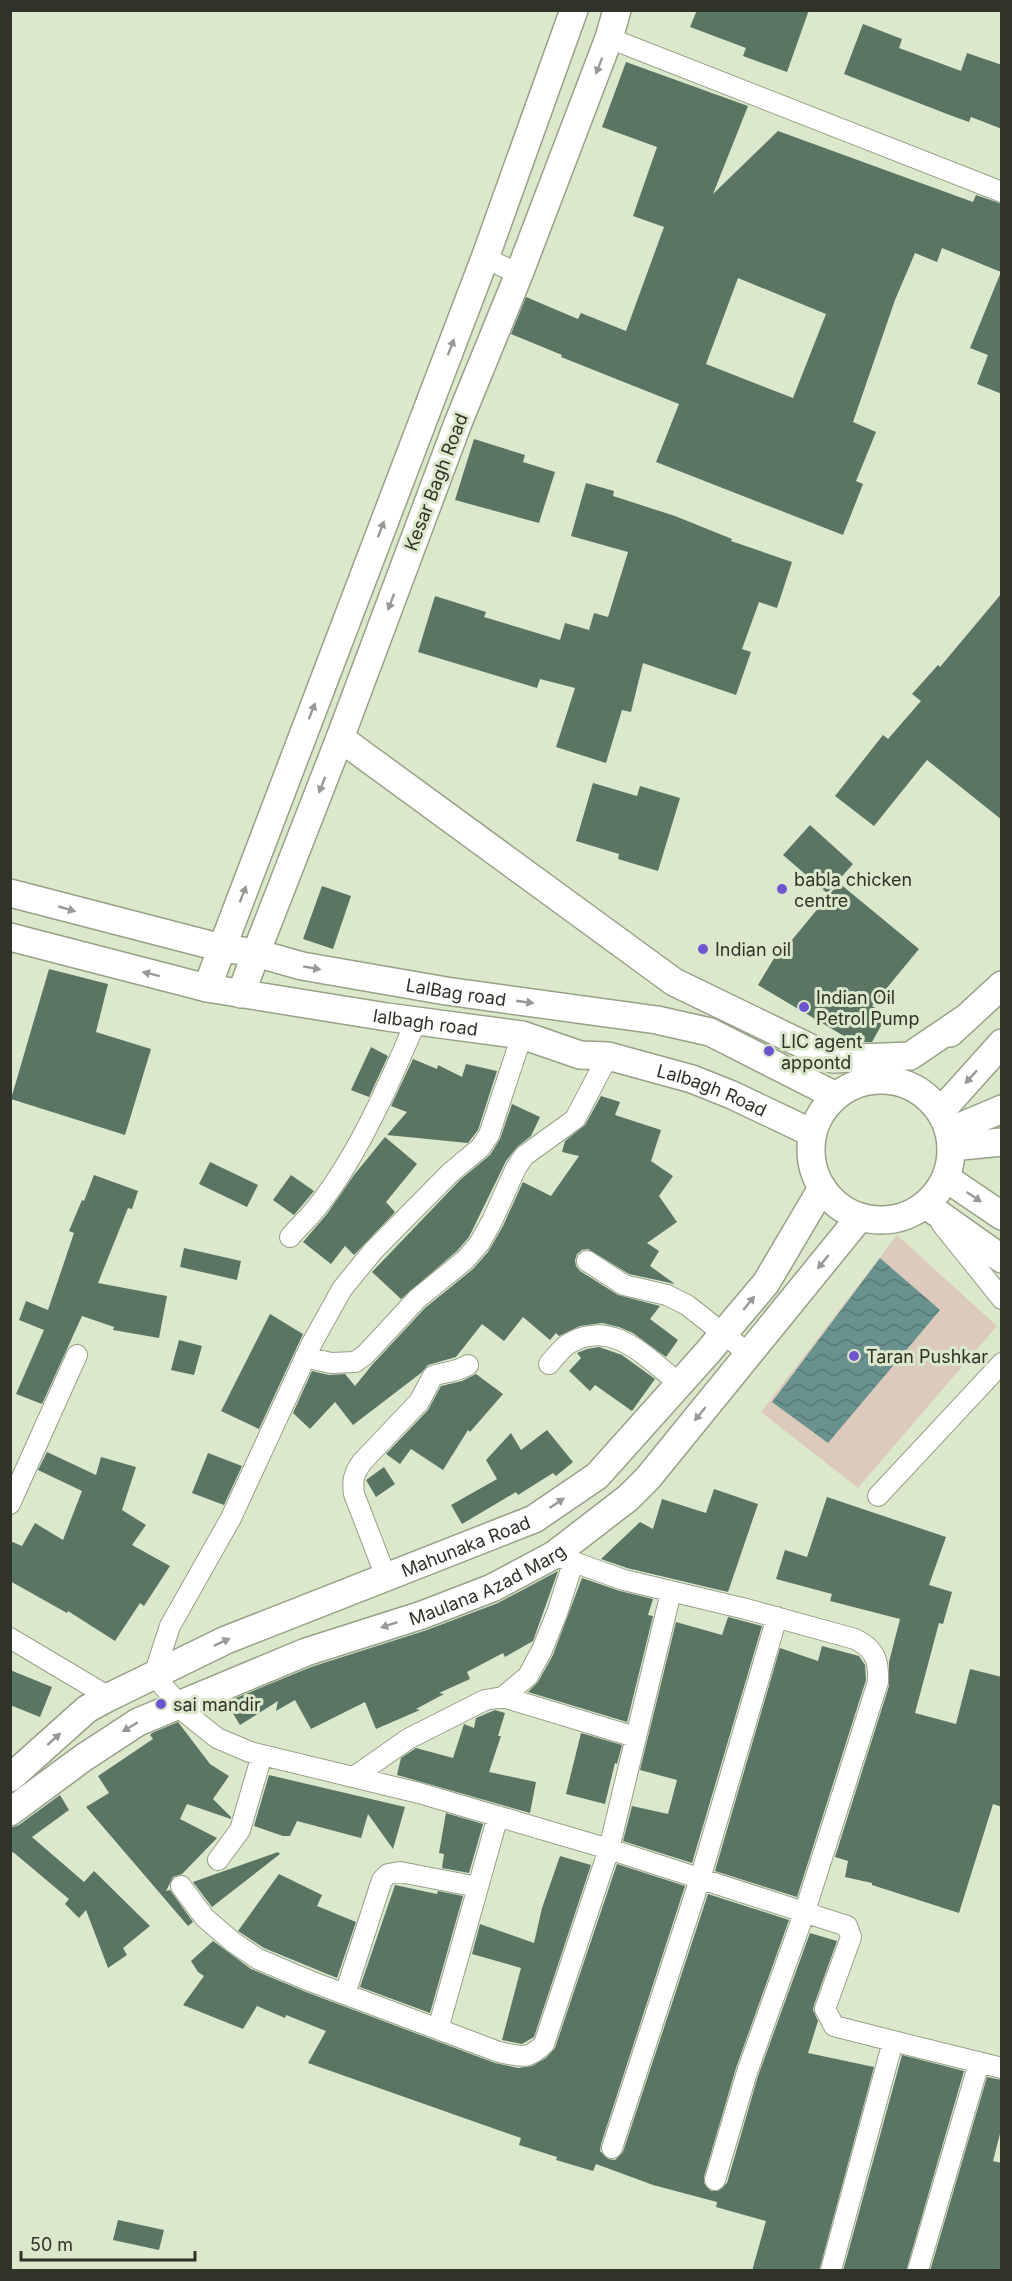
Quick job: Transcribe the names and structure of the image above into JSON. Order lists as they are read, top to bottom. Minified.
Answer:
{"streets":{"main road":["Kesar Bagh Road","LalBag road","lalbagh road","Lalbagh Road","Mahunaka Road","Maulana Azad Marg"]},"crossings":[["Kesar Bagh Road","LalBag road"],["Kesar Bagh Road","lalbagh road"],["lalbagh road","Lalbagh Road"],["Lalbagh Road","Mahunaka Road"],["Lalbagh Road","Maulana Azad Marg"],["Mahunaka Road","Maulana Azad Marg"]],"one_way":["LalBag road","Mahunaka Road","Maulana Azad Marg"],"places":["babla chicken centre","Indian oil","Indian Oil Petrol Pump","LIC agent appontd","Taran Pushkar","sai mandir"],"scale_bar":"50 m"}
